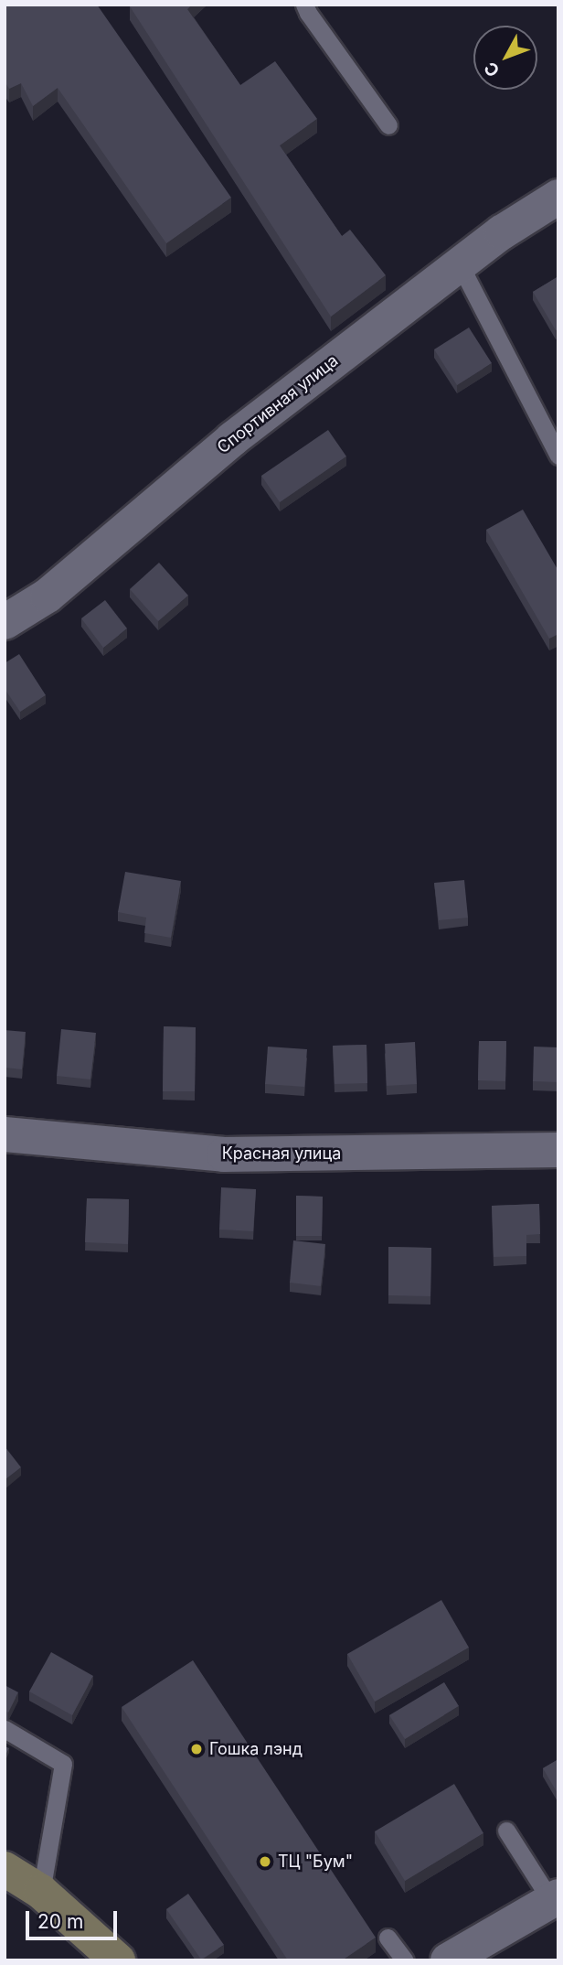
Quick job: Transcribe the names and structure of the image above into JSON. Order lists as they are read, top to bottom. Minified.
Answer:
{"streets":{"street":["Спортивная улица","Красная улица"]},"places":["Гошка лэнд","ТЦ \"Бум\""],"scale_bar":"20 m","north":"bottom left"}
